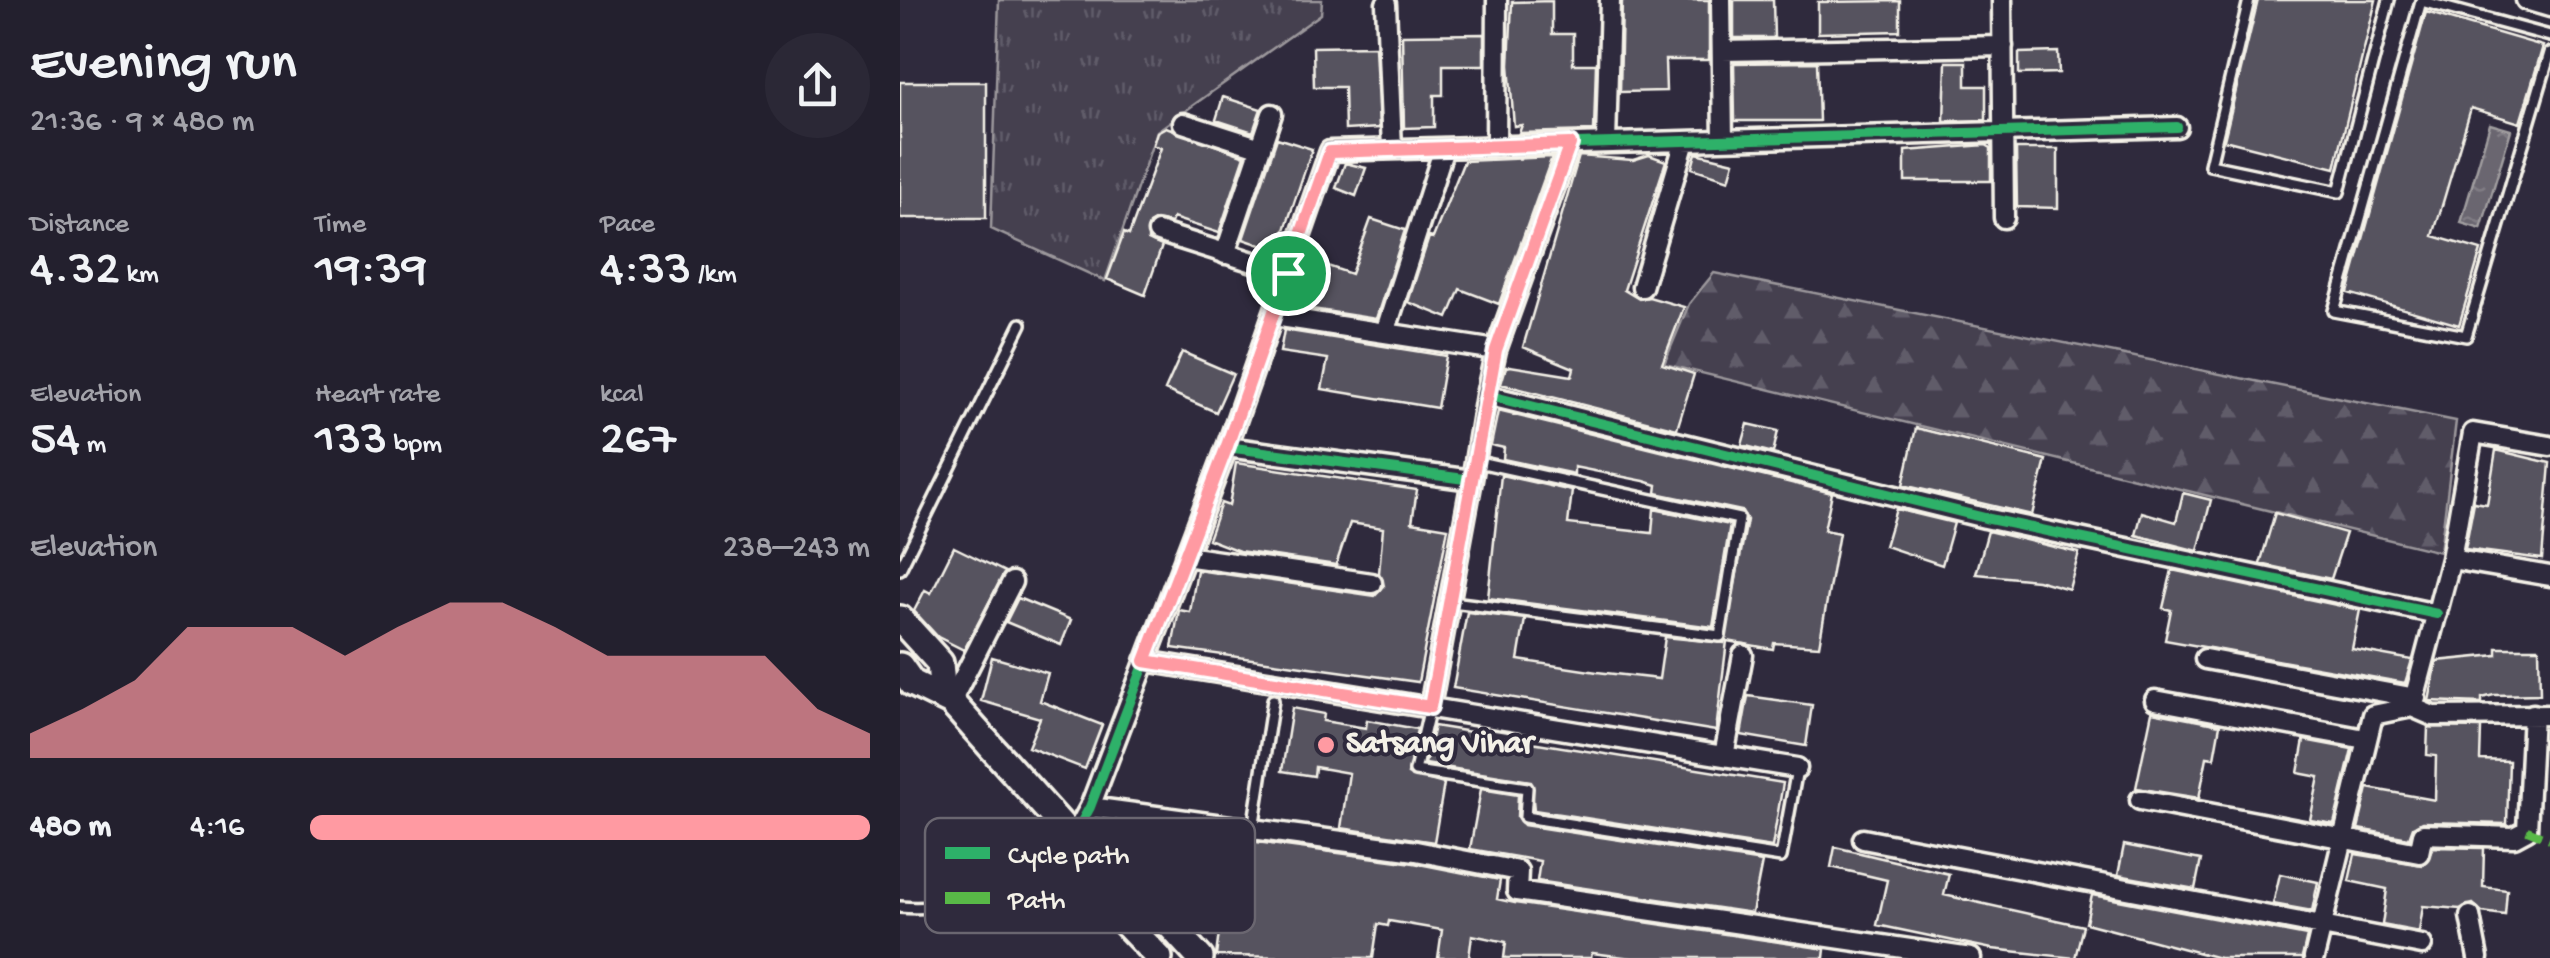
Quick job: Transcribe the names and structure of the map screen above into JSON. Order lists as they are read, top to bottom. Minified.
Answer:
{"places":["Satsang Vihar"],"legend":["Cycle path","Path"],"page":{"heading":["Evening run","21:36 · 9 × 480 m"],"stats":[["Distance","4.32 km"],["Time","19:39"],["Pace","4:33 /km"],["Elevation","54 m"],["Heart rate","133 bpm"],["kcal","267"]],"chart":["Elevation","238–243 m"],"list":[{"name":"480 m","note":"4:16"}]}}
